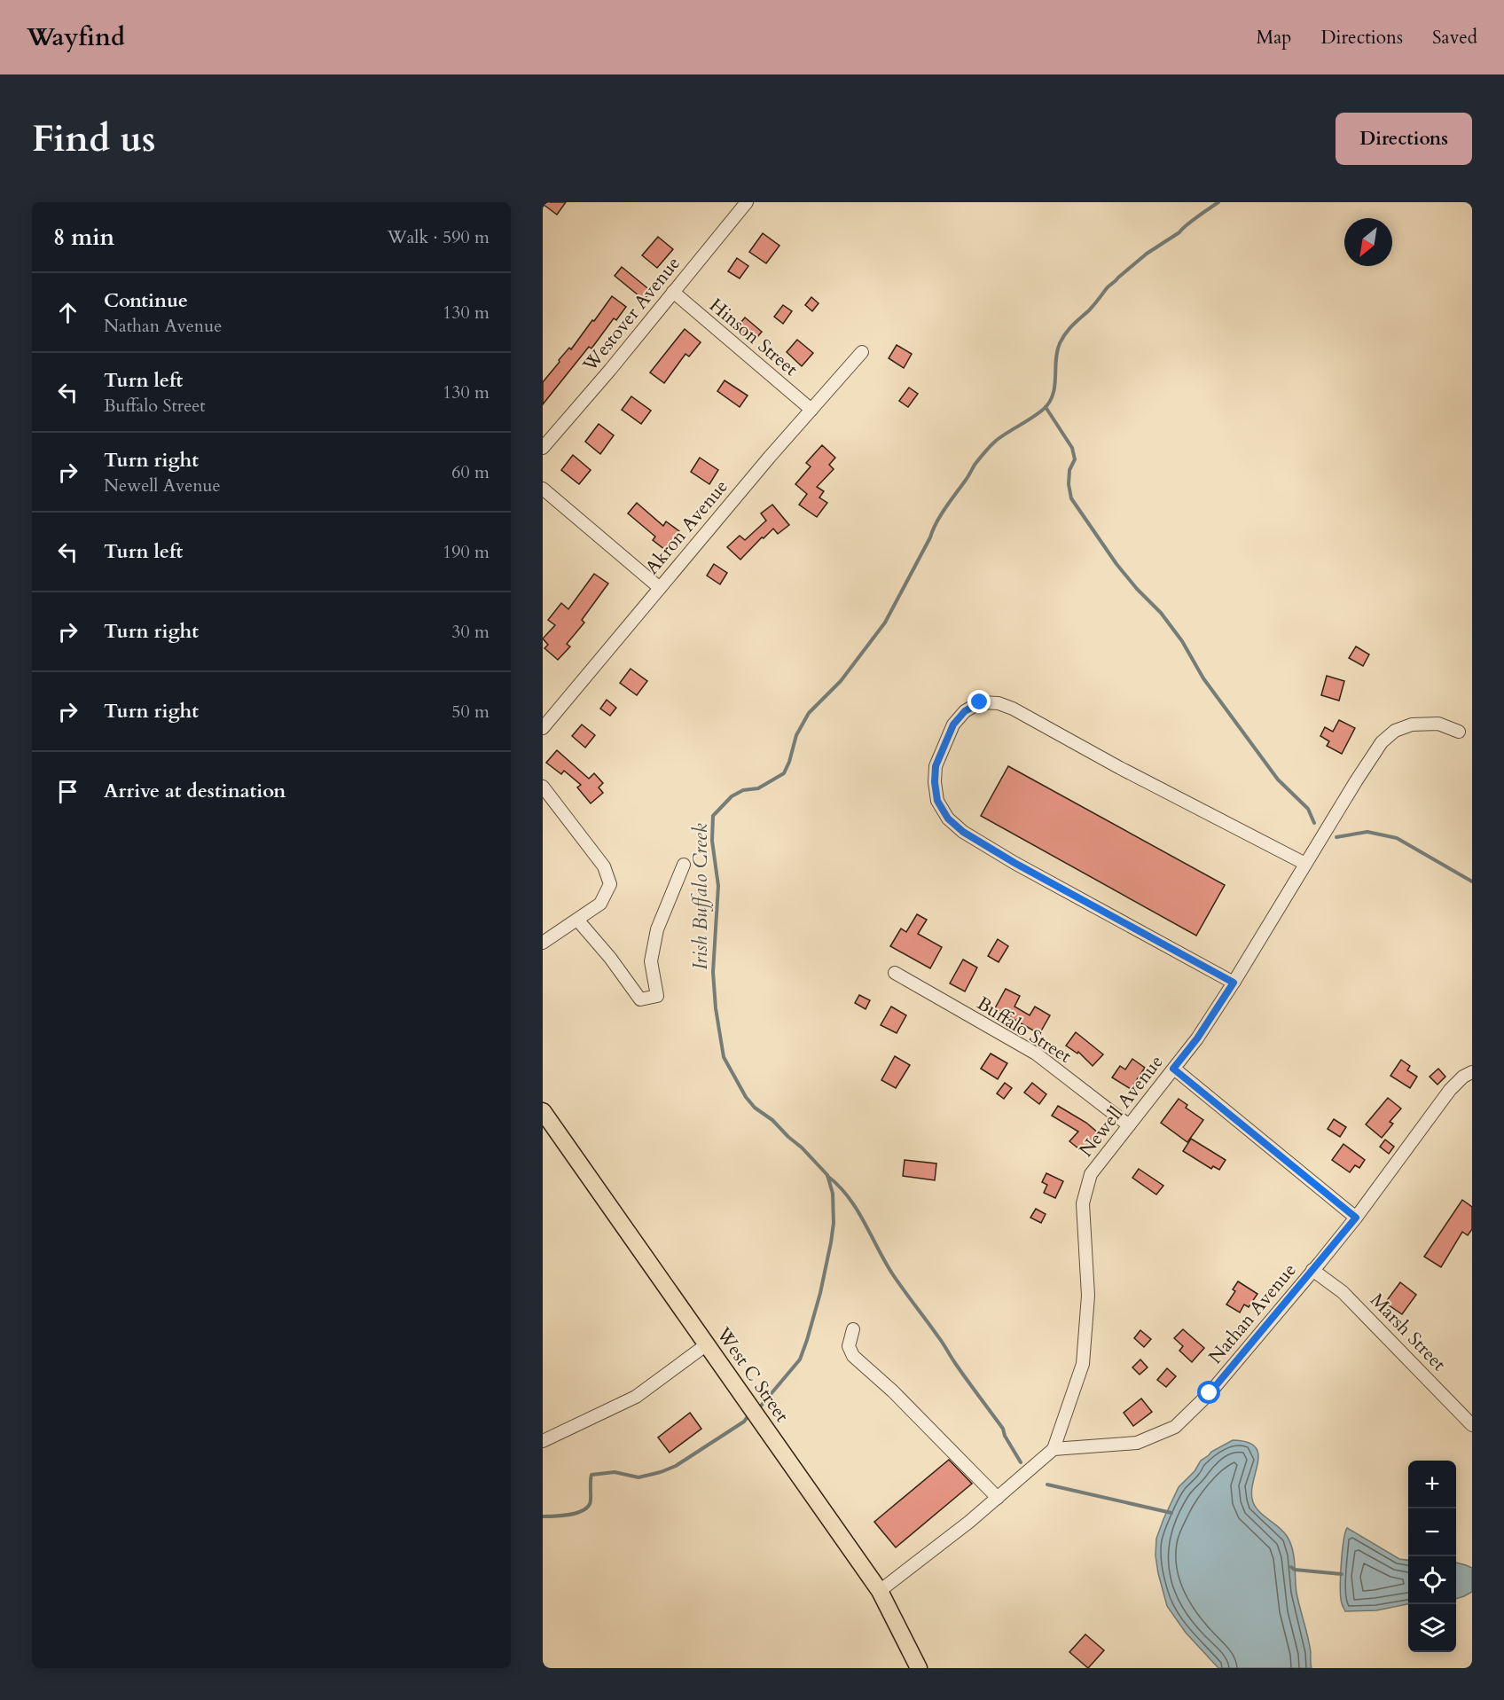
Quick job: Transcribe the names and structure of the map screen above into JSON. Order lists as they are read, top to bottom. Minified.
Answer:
{"streets":{"main road":["West C Street"],"street":["Westover Avenue","Hinson Street","Akron Avenue","Buffalo Street","Newell Avenue","Nathan Avenue","Marsh Street"]},"crossings":[["Westover Avenue","Hinson Street"],["Hinson Street","Akron Avenue"],["Buffalo Street","Newell Avenue"],["Newell Avenue","Nathan Avenue"],["Nathan Avenue","Marsh Street"]],"water":["Irish Buffalo Creek"],"north":"bottom left","page":{"header":"Wayfind","nav":["Map","Directions","Saved"],"buttons":"Directions","title":"Find us","heading":["8 min","Walk · 590 m"],"list":[["Continue","Nathan Avenue","130 m"],["Turn left","Buffalo Street","130 m"],["Turn right","Newell Avenue","60 m"],["Turn left","190 m"],["Turn right","30 m"],["Turn right","50 m"],"Arrive at destination"],"map_buttons":["+","−"]}}
